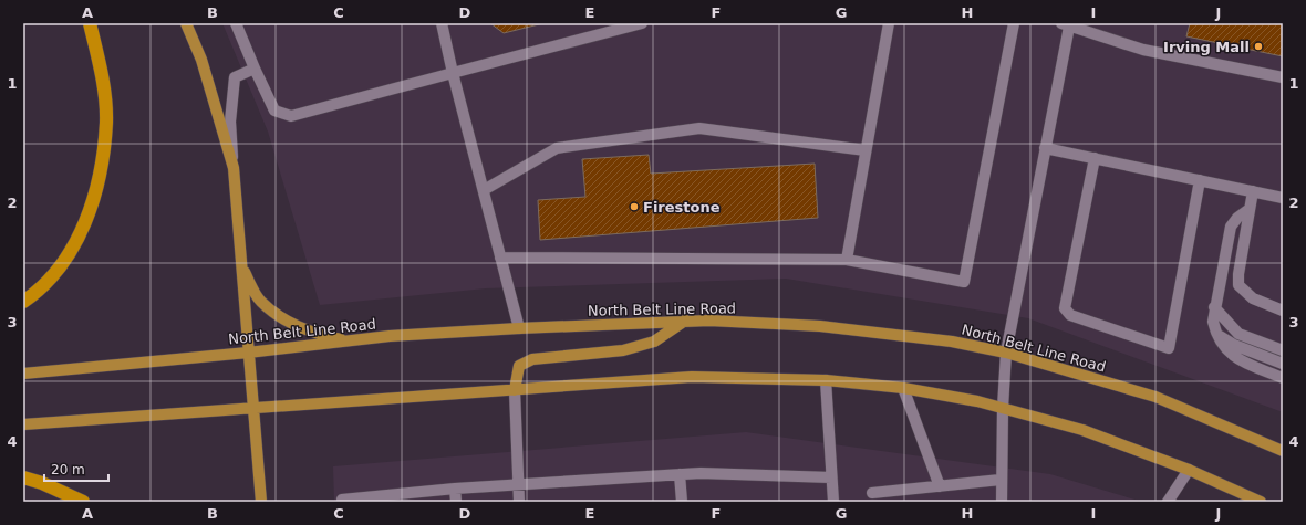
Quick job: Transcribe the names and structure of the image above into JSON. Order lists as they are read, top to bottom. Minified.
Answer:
{"streets":{"main road":["North Belt Line Road"]},"places":["Irving Mall","Firestone"],"scale_bar":"20 m","grid":{"columns":["A","B","C","D","E","F","G","H","I","J"],"rows":["1","2","3","4"]}}
